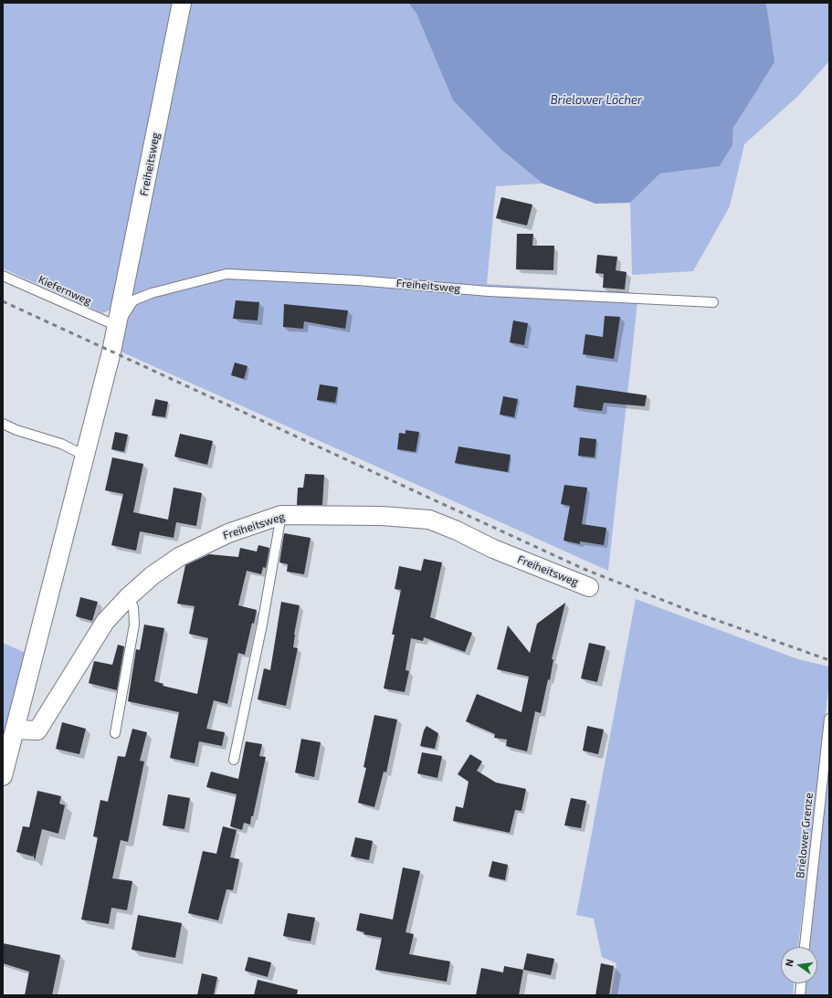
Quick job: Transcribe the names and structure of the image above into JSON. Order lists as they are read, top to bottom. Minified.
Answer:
{"streets":{"street":["Freiheitsweg"],"lane":["Kiefernweg","Brielower Grenze"]},"crossings":[["Freiheitsweg","Kiefernweg"]],"water":["Brielower Löcher"],"north":"left"}
